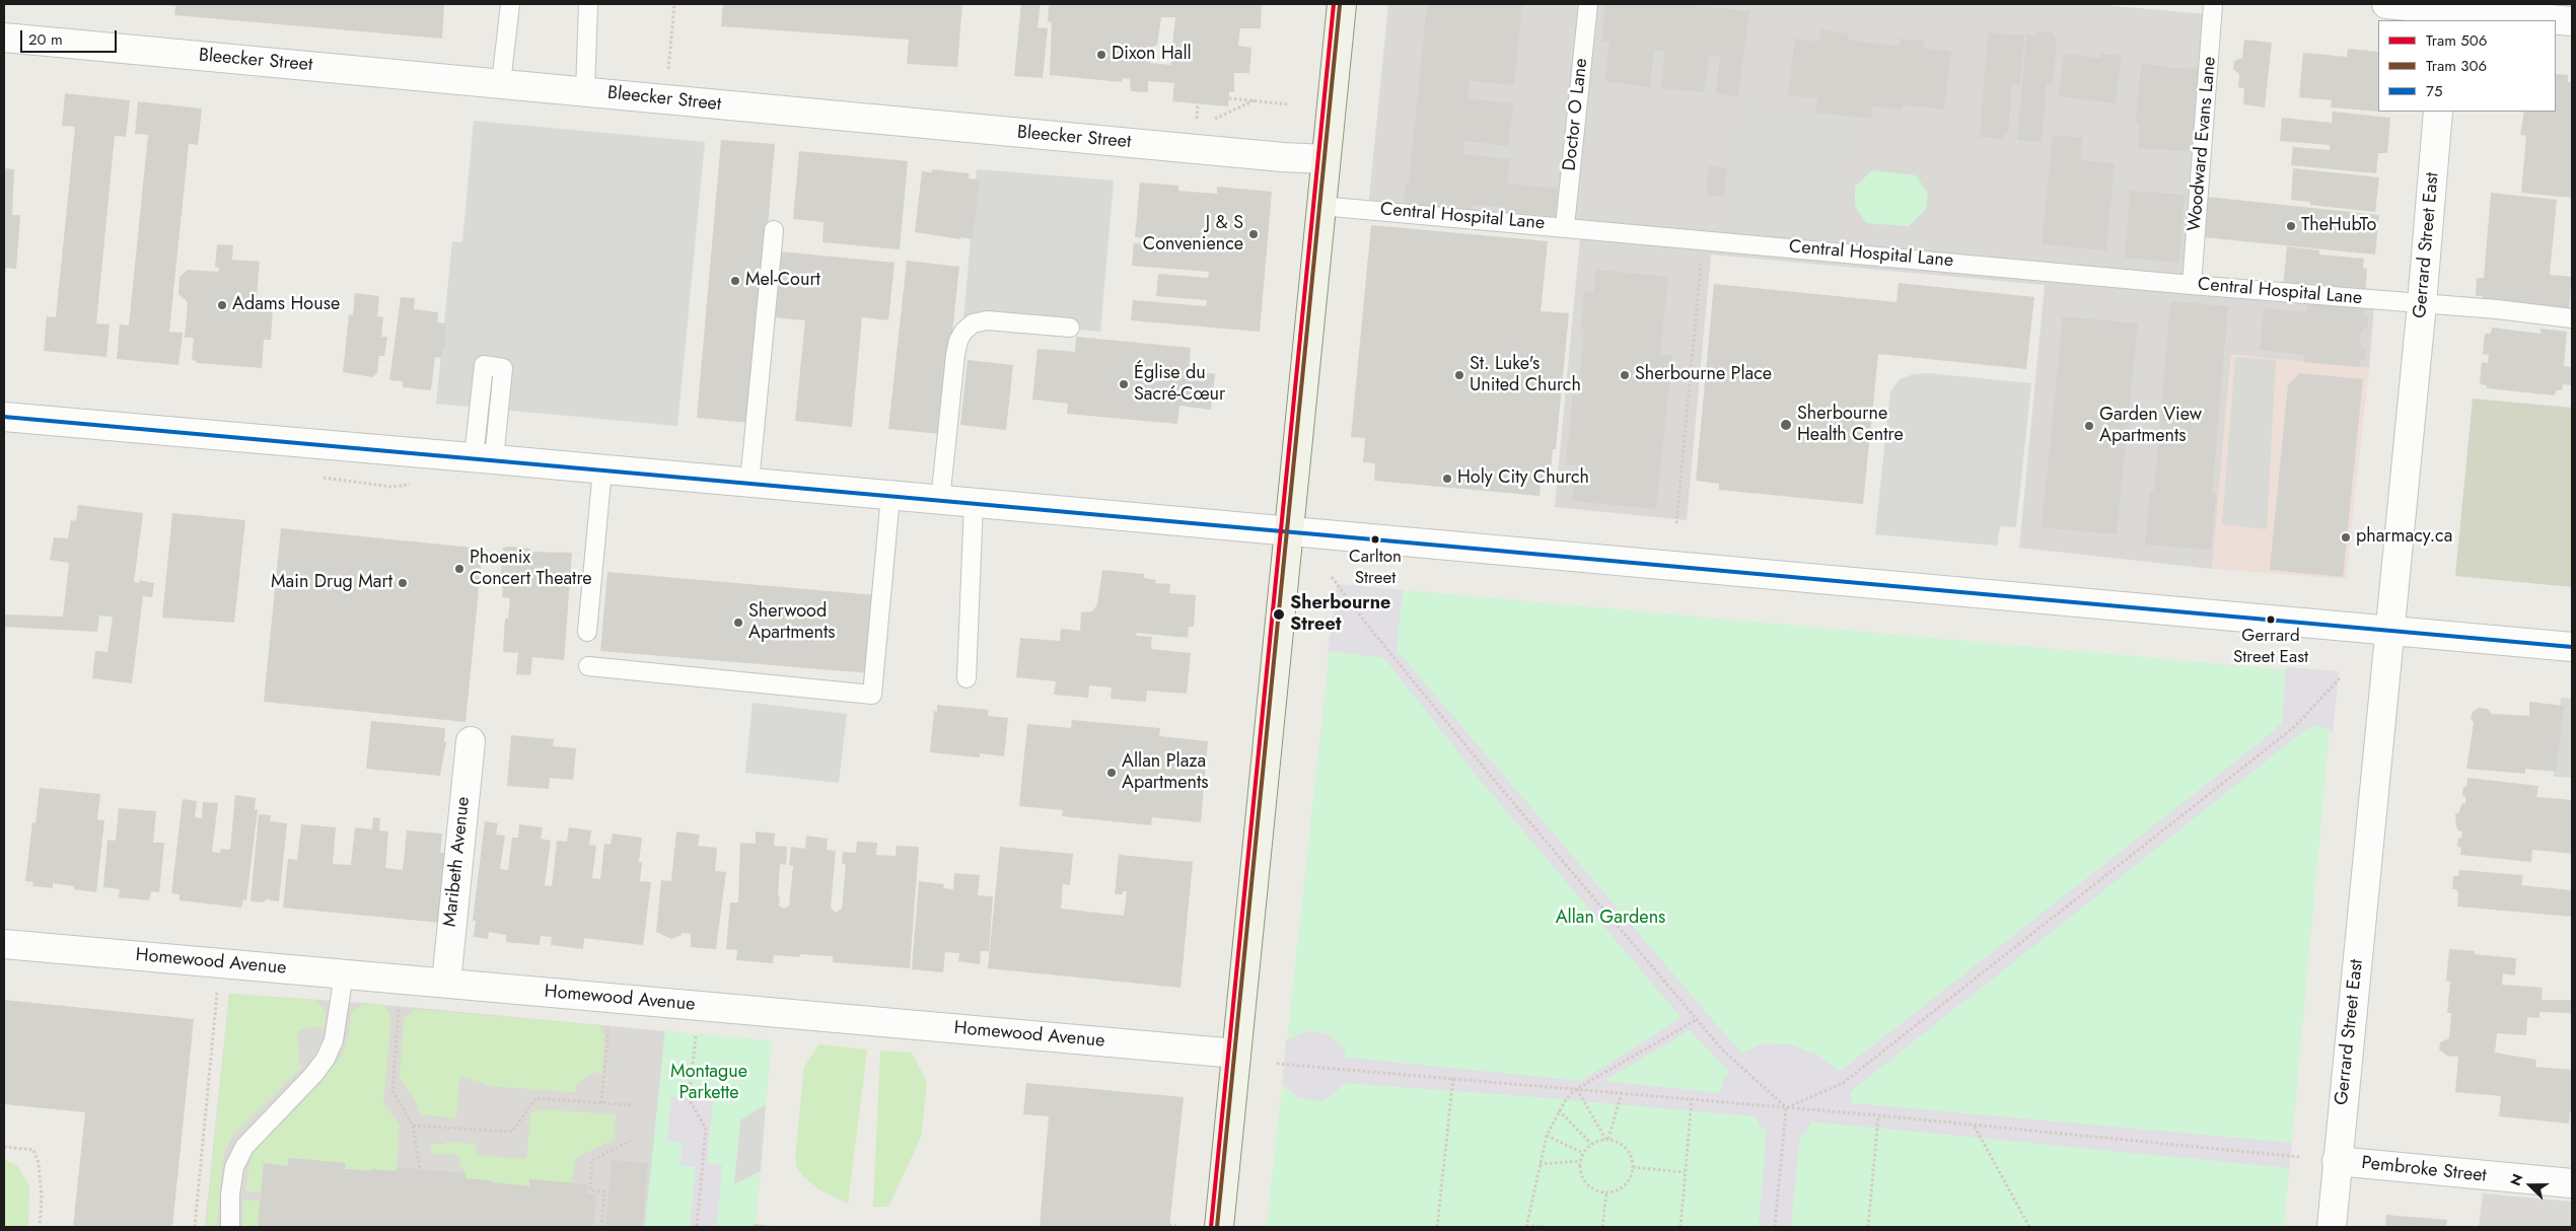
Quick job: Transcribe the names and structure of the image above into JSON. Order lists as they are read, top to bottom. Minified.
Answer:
{"streets":{"street":["Bleecker Street","Gerrard Street East","Maribeth Avenue","Homewood Avenue","Pembroke Street"],"lane":["Doctor O Lane","Woodward Evans Lane","Central Hospital Lane"]},"crossings":[["Doctor O Lane","Central Hospital Lane"],["Woodward Evans Lane","Central Hospital Lane"],["Central Hospital Lane","Gerrard Street East"],["Gerrard Street East","Pembroke Street"],["Maribeth Avenue","Homewood Avenue"]],"parks":["Allan Gardens","Montague Parkette"],"places":["Dixon Hall","TheHubTo","J & S Convenience","Mel-Court","Adams House","St. Luke's United Church","Sherbourne Place","Église du Sacré-Cœur","Sherbourne Health Centre","Garden View Apartments","Holy City Church","pharmacy.ca","Carlton Street","Phoenix Concert Theatre","Main Drug Mart","Sherbourne Street","Gerrard Street East","Sherwood Apartments","Allan Plaza Apartments"],"lines":["tram line 506","tram line 306","transit line 75"],"legend":["Tram 506","Tram 306","75"],"scale_bar":"20 m","north":"left"}
